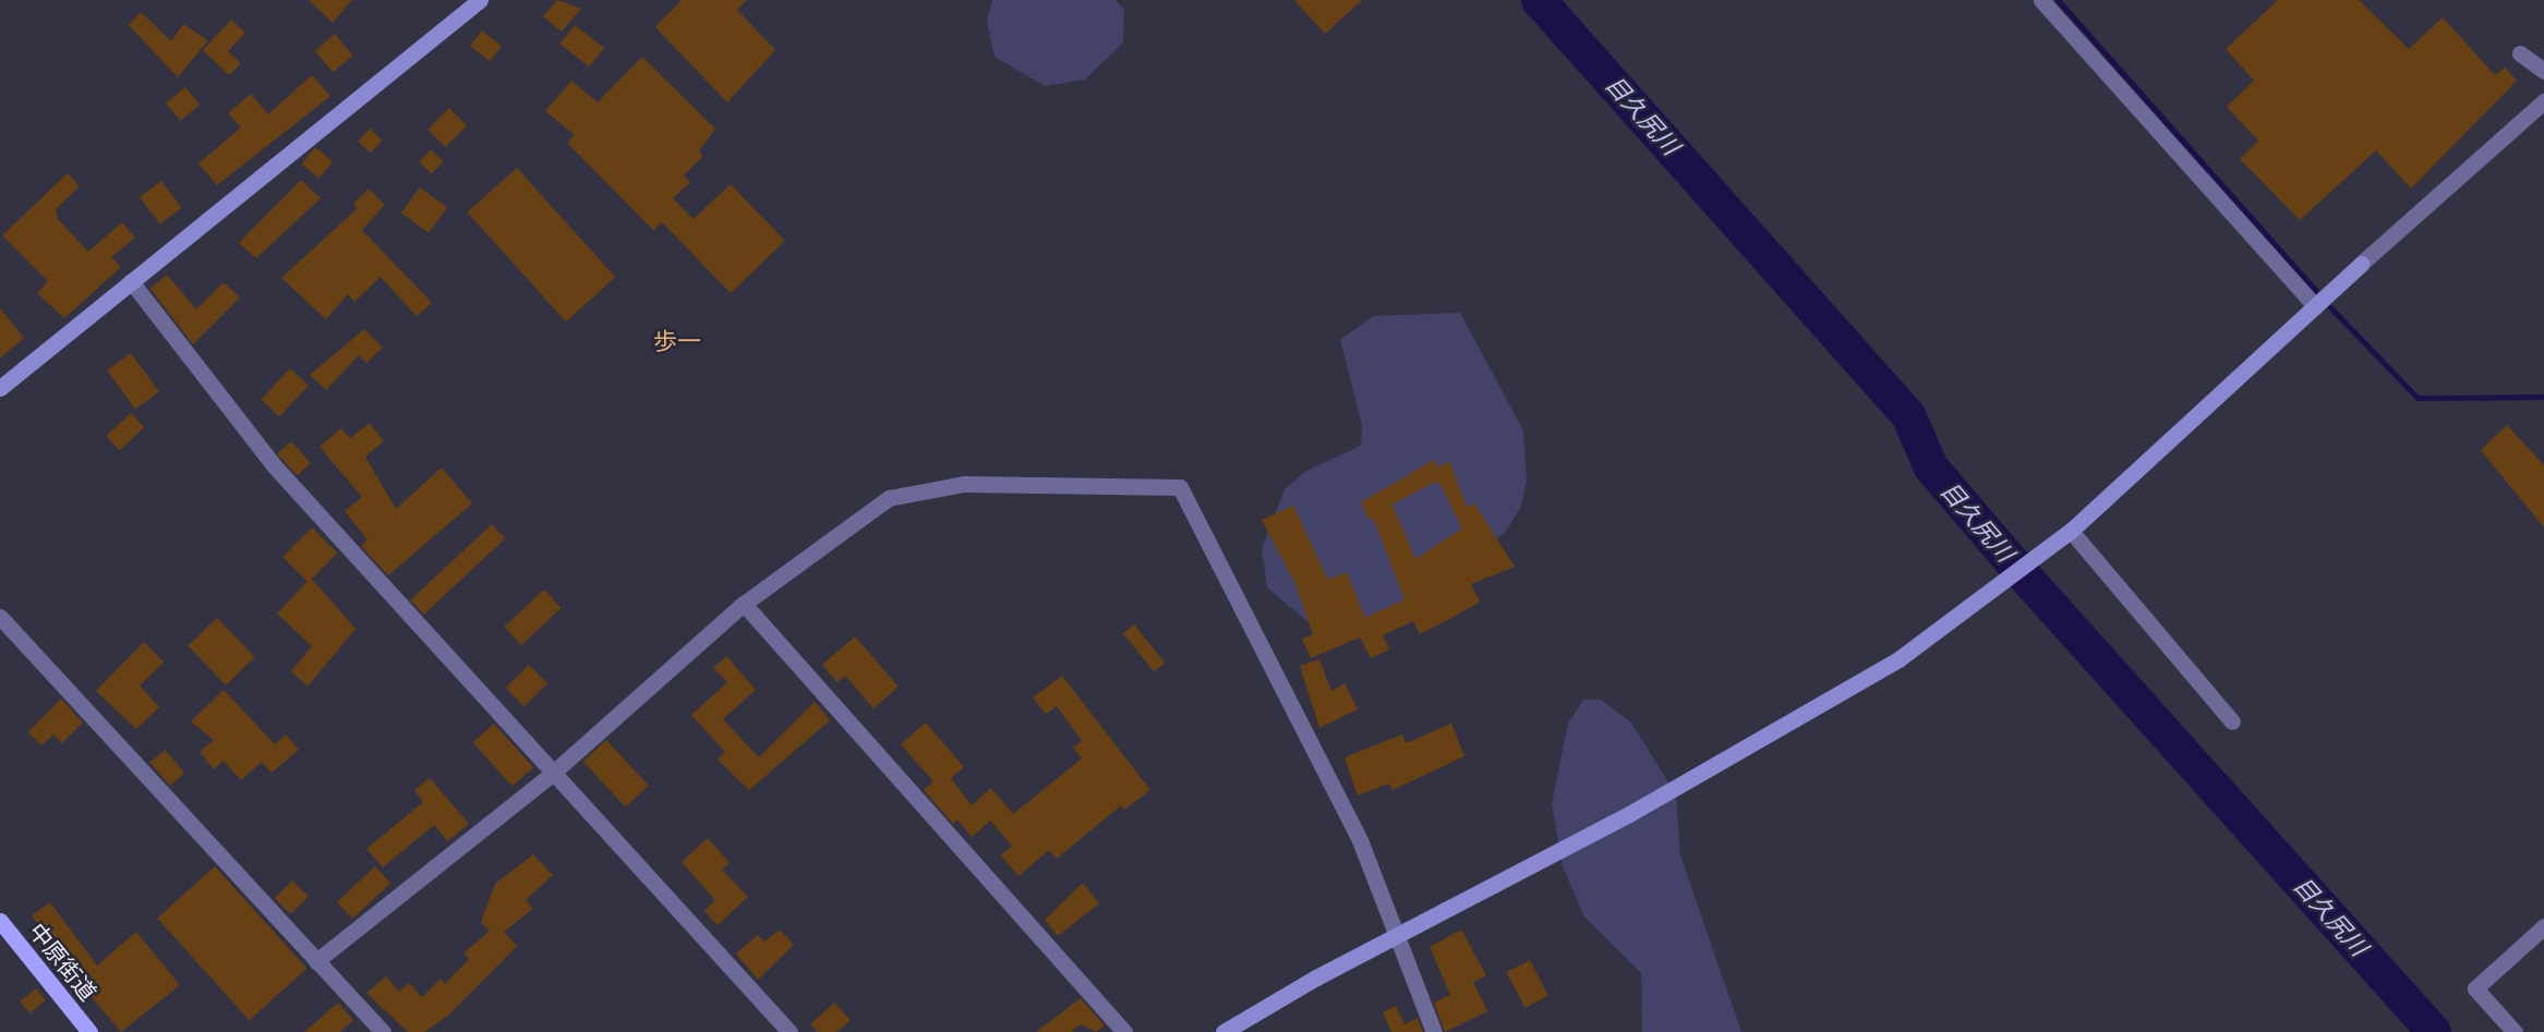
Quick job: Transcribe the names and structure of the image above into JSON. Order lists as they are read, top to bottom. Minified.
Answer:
{"streets":{"main road":["中原街道"]},"districts":["歩一"],"water":["目久尻川"]}
